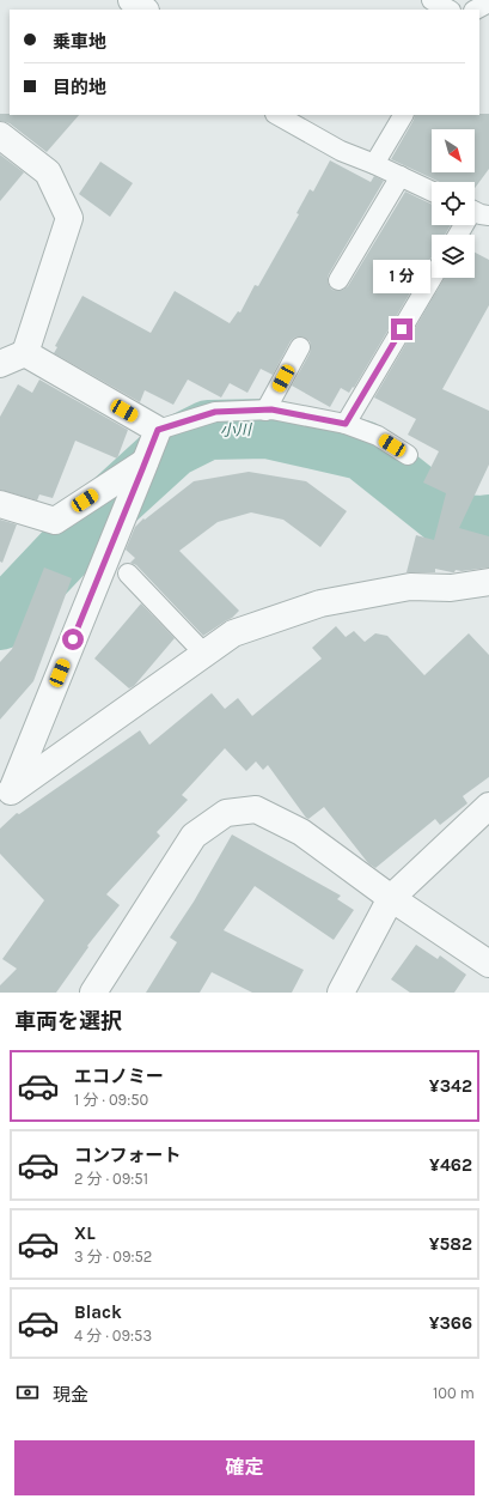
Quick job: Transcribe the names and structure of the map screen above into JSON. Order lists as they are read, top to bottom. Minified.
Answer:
{"water":["小川"],"north":"bottom right","page":{"banner":["乗車地","目的地"],"bubble":"1 分","heading":"車両を選択","list":[{"name":"エコノミー","note":"1 分 · 09:50","value":"¥342"},{"name":"コンフォート","note":"2 分 · 09:51","value":"¥462"},{"name":"XL","note":"3 分 · 09:52","value":"¥582"},{"name":"Black","note":"4 分 · 09:53","value":"¥366"}],"pay":["現金","100 m"],"buttons":"確定"}}
